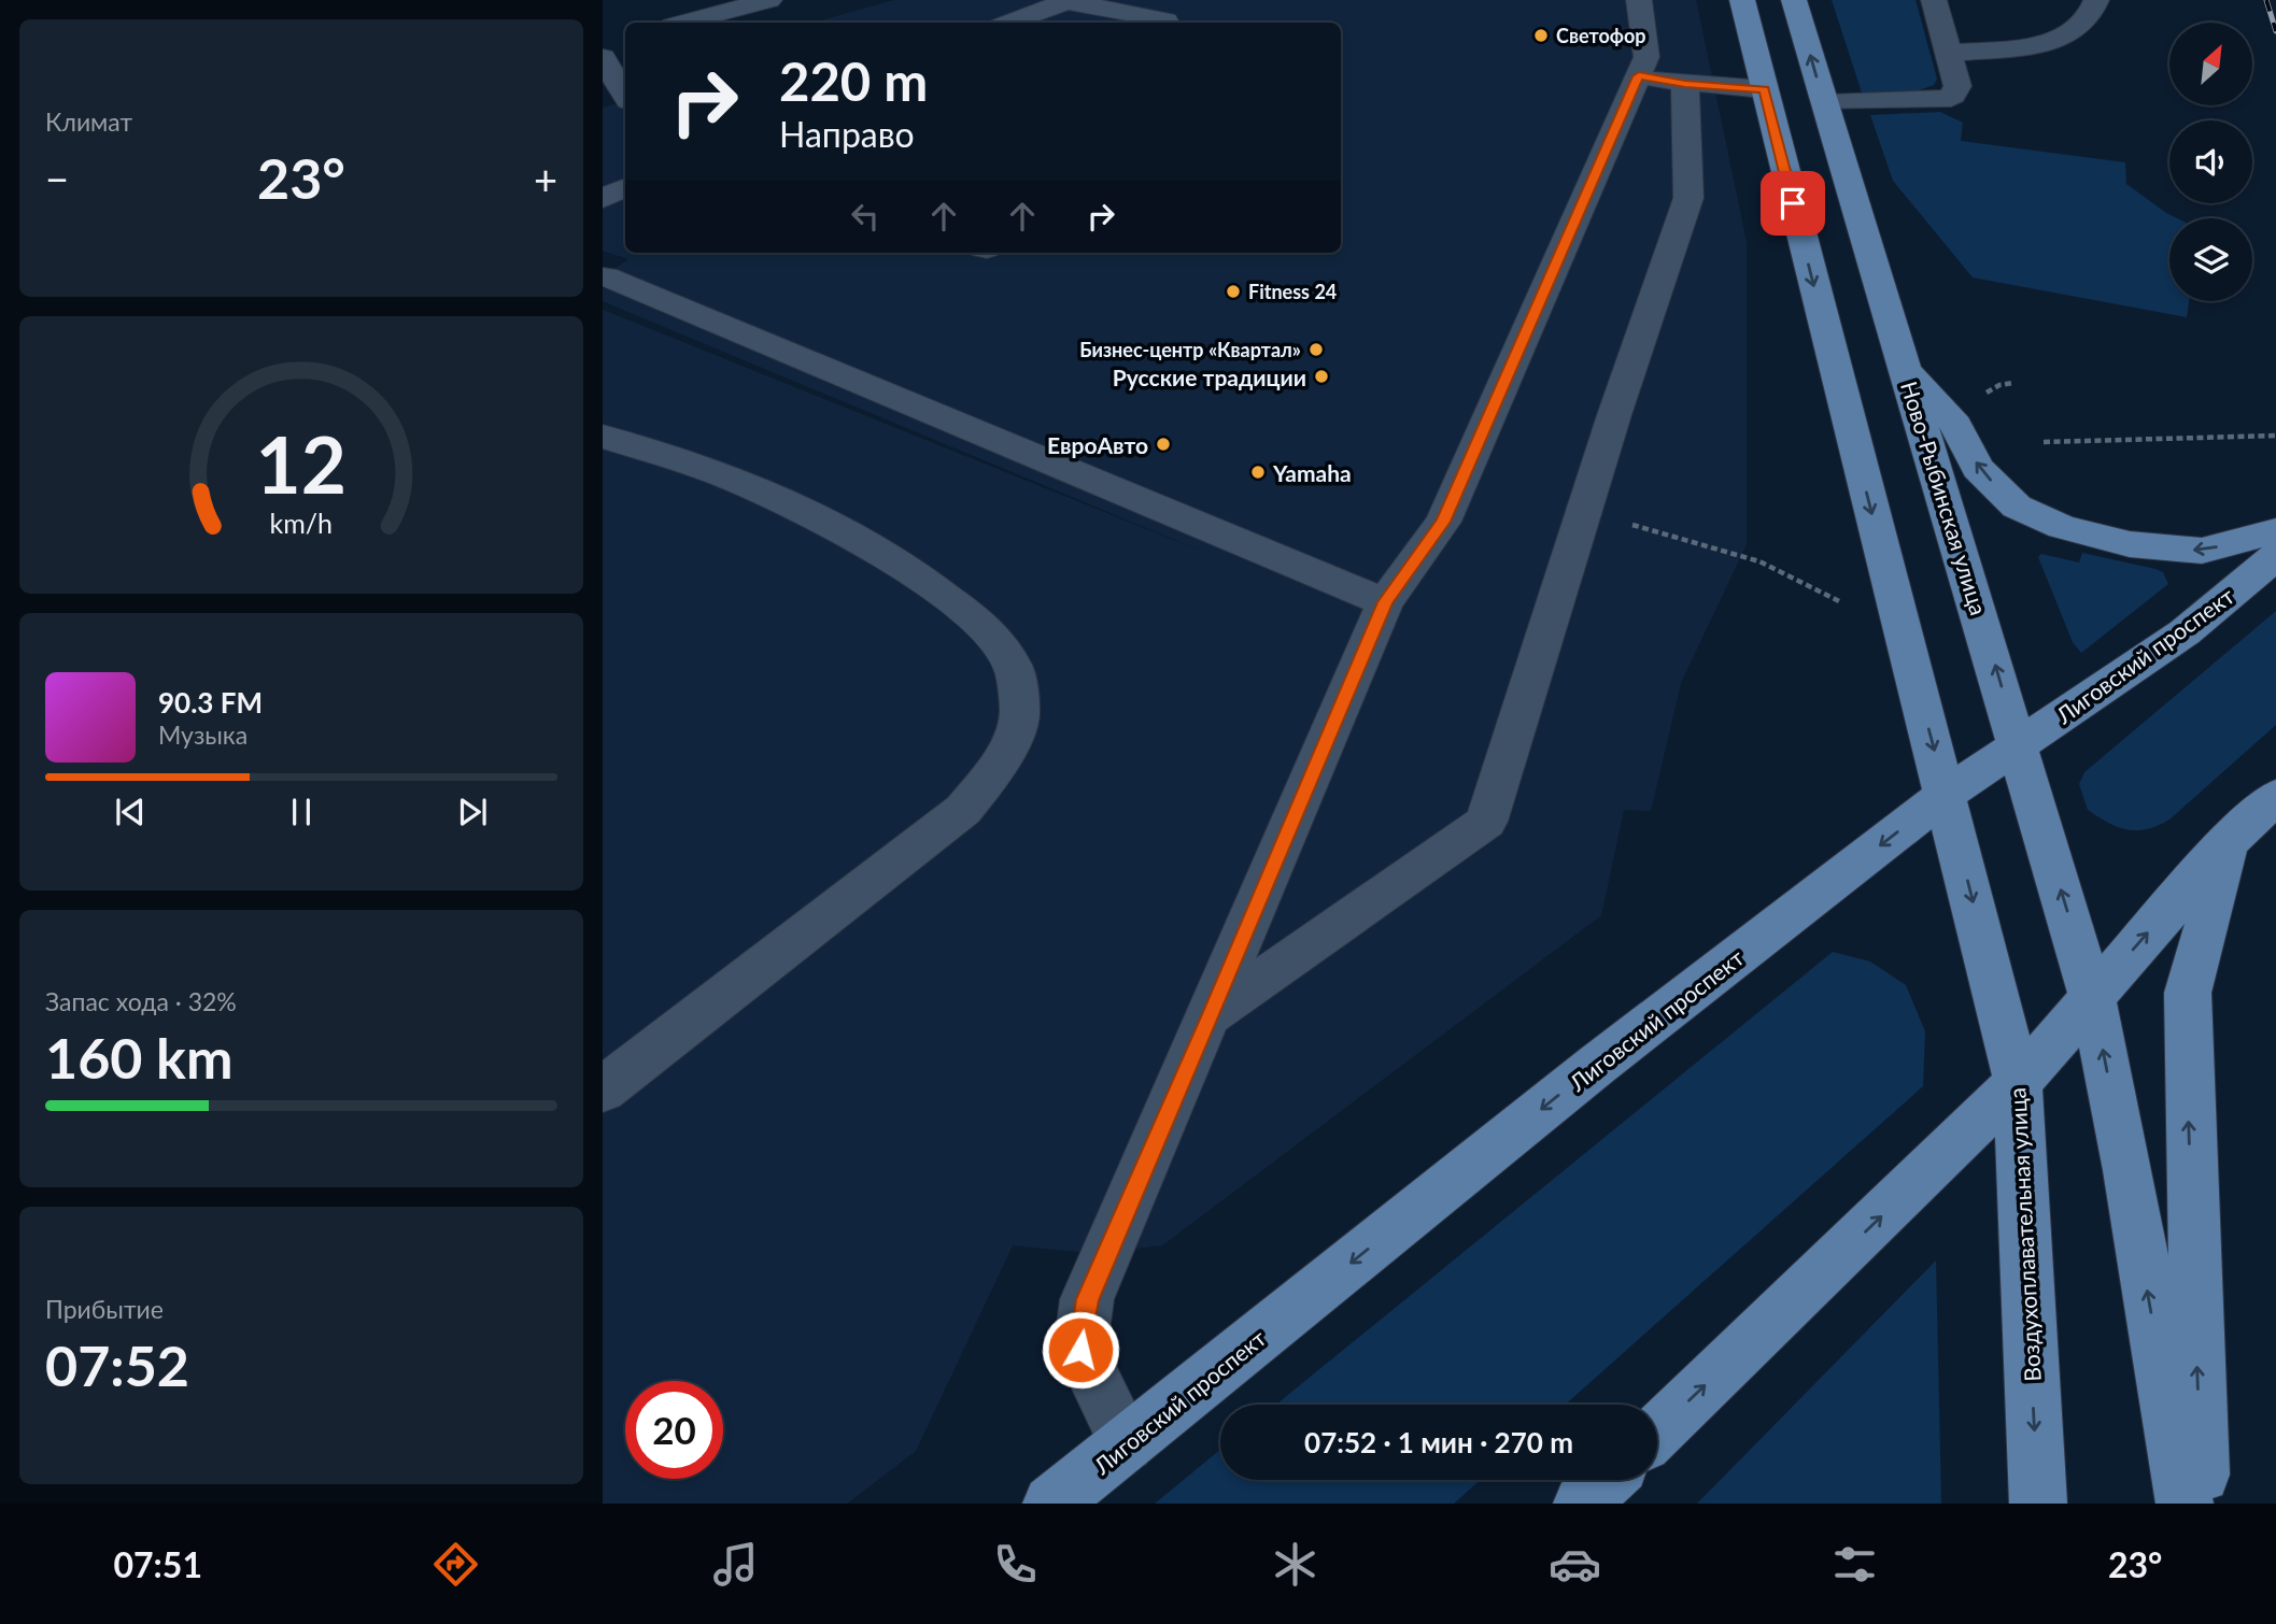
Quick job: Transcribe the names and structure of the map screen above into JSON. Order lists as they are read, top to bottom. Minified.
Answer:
{"streets":{"main road":["Ново-Рыбинская улица","Лиговский проспект","Воздухоплавательная улица"]},"crossings":[["Ново-Рыбинская улица","Лиговский проспект"],["Лиговский проспект","Воздухоплавательная улица"]],"places":["Светофор","Fitness 24","Бизнес-центр «Квартал»","Русские традиции","ЕвроАвто","Yamaha"],"north":"top right","page":{"tile":["Климат",["Запас хода · 32%","160 km"],["Прибытие","07:52"]],"turn":["220 m","Направо"],"heat":["−","23°","+"],"song":["90.3 FM","Музыка"],"limit":"20","trip":"07:52 · 1 мин · 270 m","tabs":["07:51","23°"],"gauge":["12","km/h"]}}
